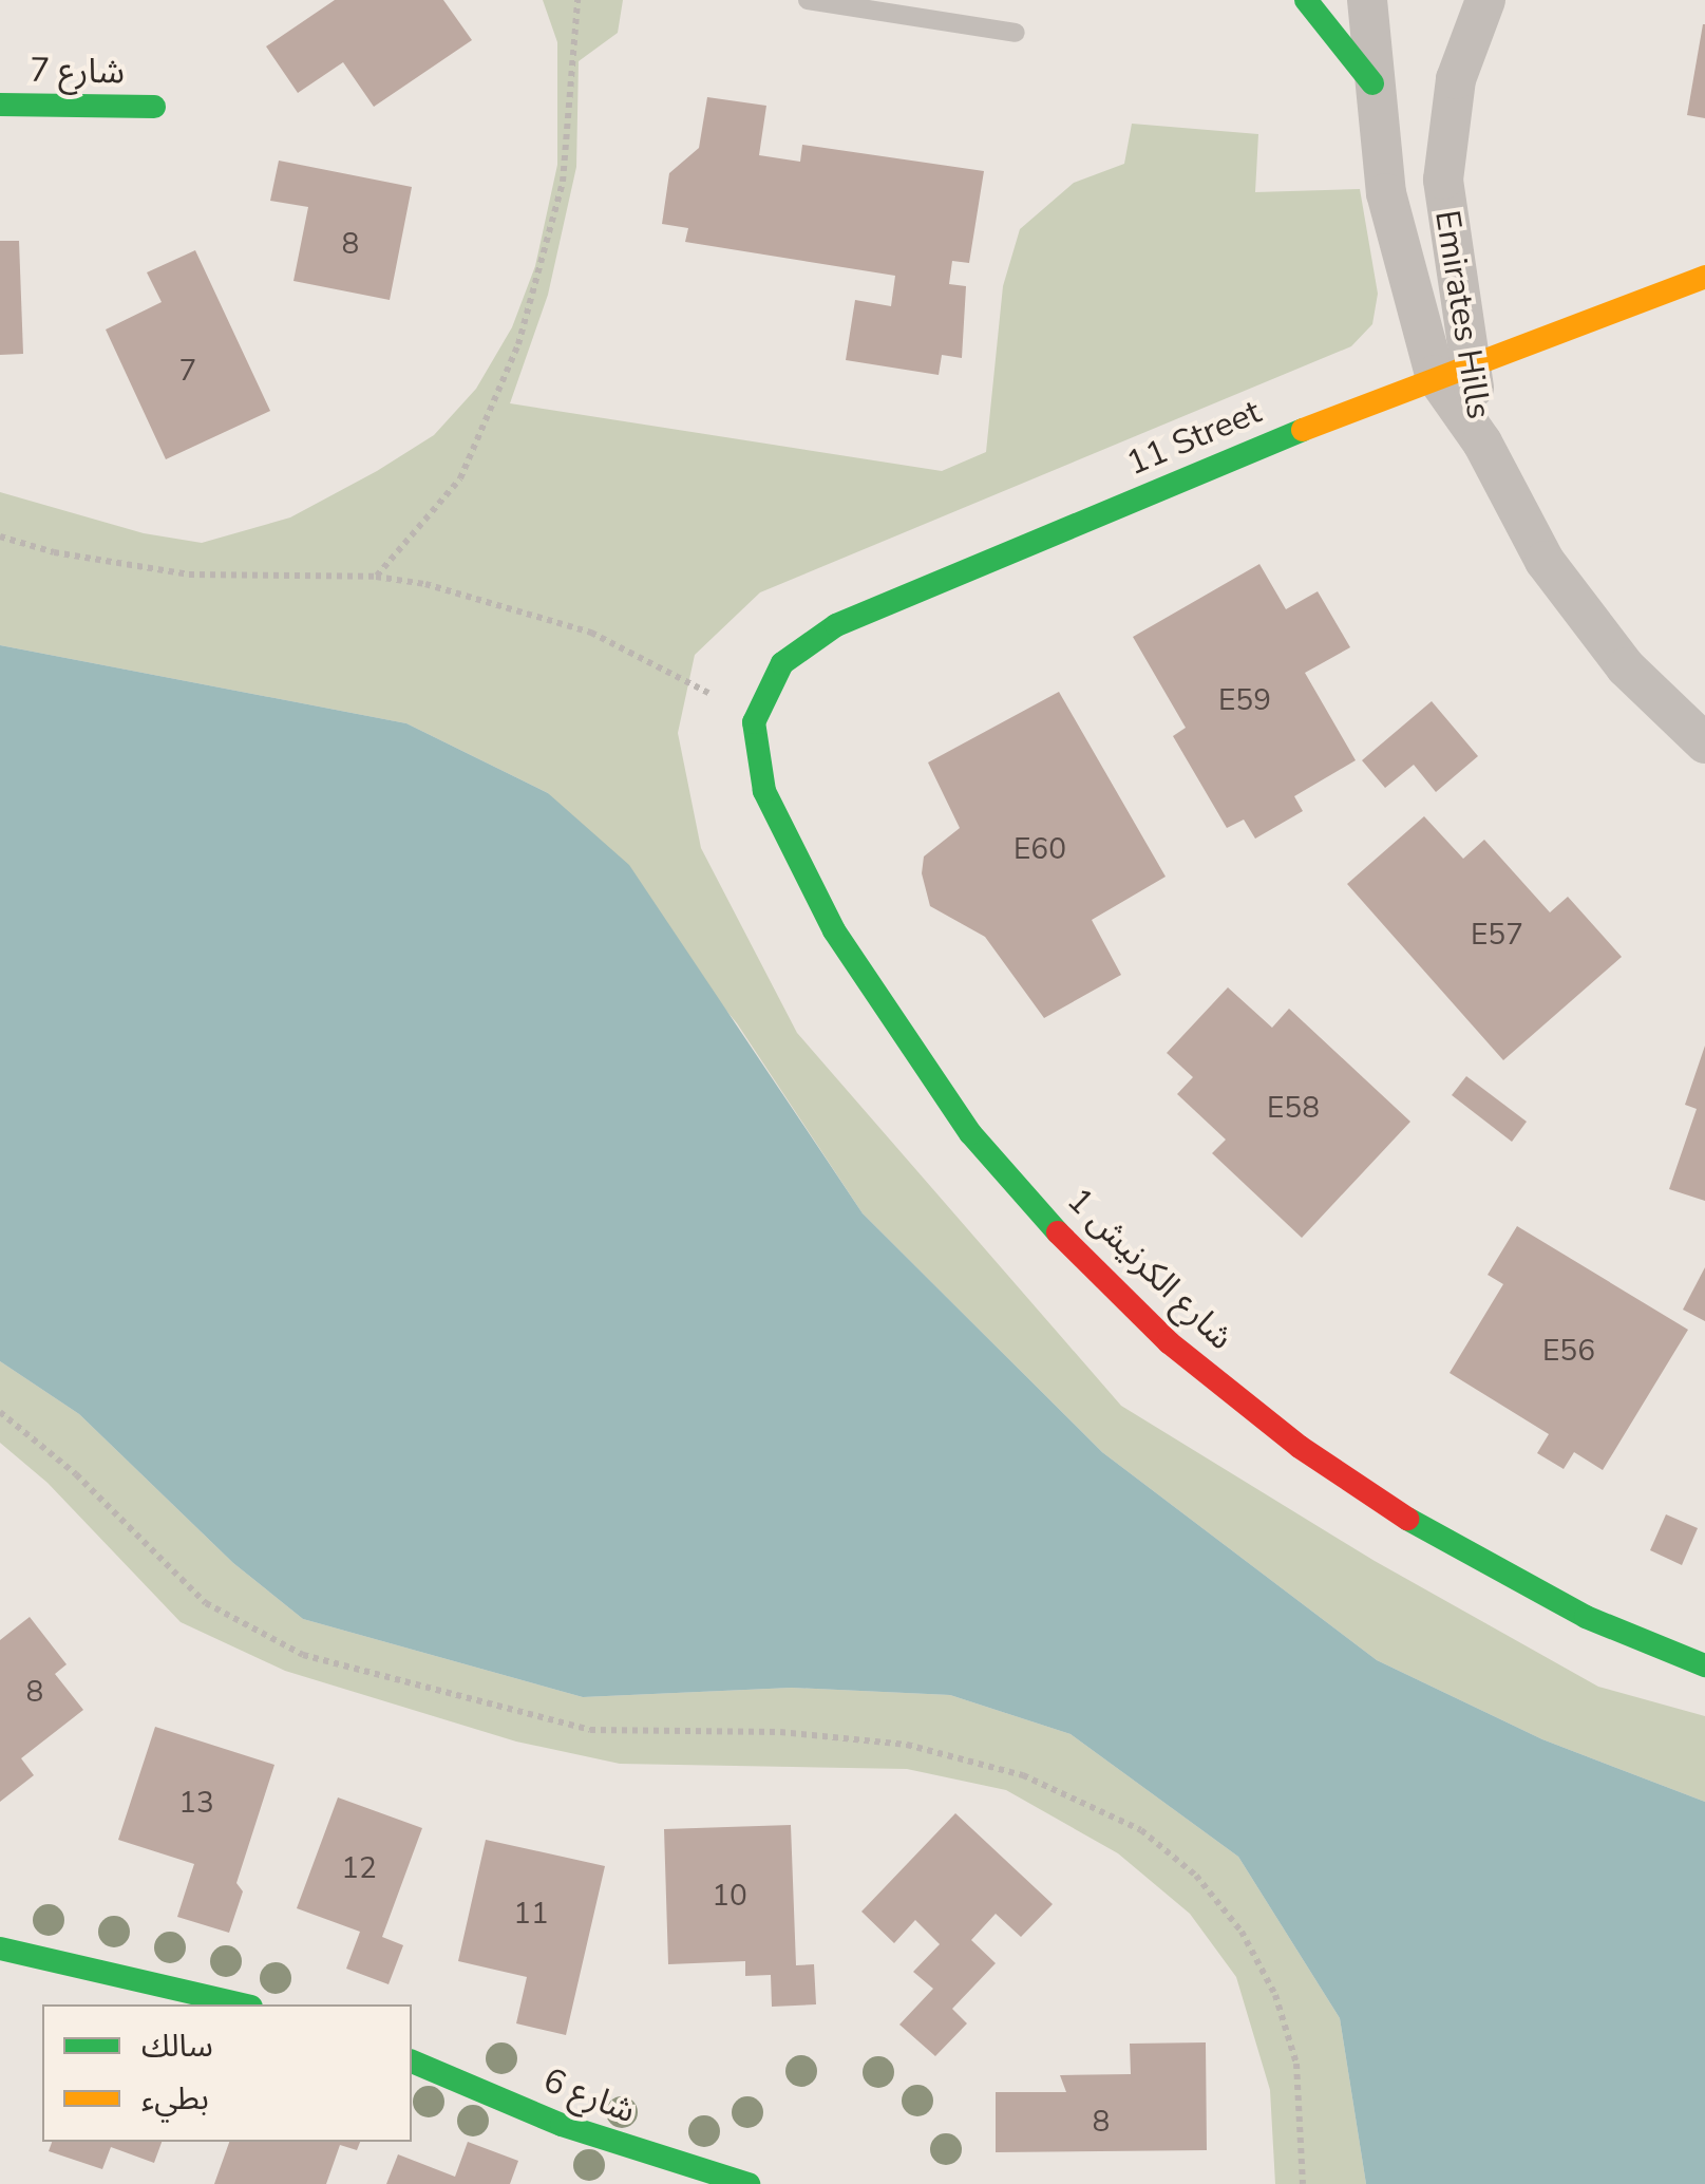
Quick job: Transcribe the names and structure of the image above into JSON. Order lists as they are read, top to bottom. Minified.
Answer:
{"streets":{"street":["شارع 7","Emirates Hills","11 Street","شارع الكرنيش 1","شارع 6"]},"crossings":[["Emirates Hills","11 Street"],["11 Street","شارع الكرنيش 1"]],"house_numbers":["8","7","E59","E60","E57","E58","E56","8","13","12","10","11","8"],"legend":["سالك","بطيء"]}
